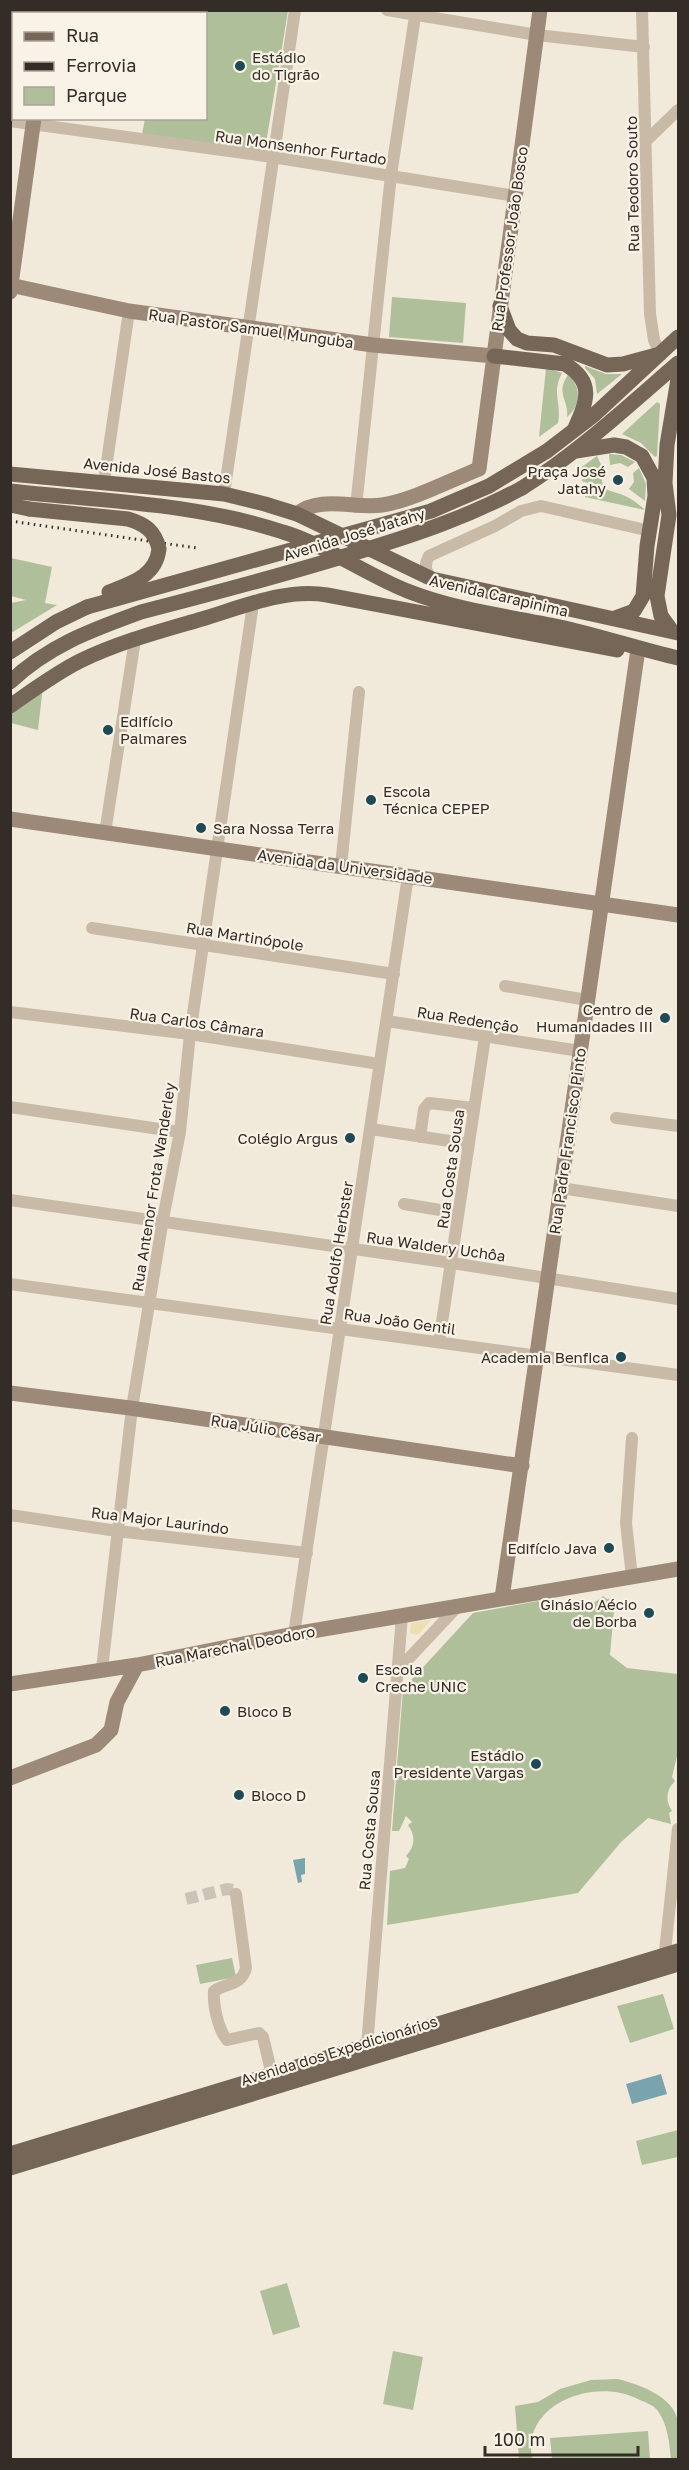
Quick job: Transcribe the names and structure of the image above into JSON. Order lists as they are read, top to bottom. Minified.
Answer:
{"streets":{"main road":["Avenida José Bastos","Avenida José Jatahy","Avenida Carapinima","Avenida dos Expedicionários"],"street":["Rua Monsenhor Furtado","Rua Teodoro Souto","Rua Professor João Bosco","Rua Pastor Samuel Munguba","Avenida da Universidade","Rua Martinópole","Rua Redenção","Rua Carlos Câmara","Rua Padre Francisco Pinto","Rua Costa Sousa","Rua Antenor Frota Wanderley","Rua Waldery Uchôa","Rua Adolfo Herbster","Rua João Gentil","Rua Júlio César","Rua Major Laurindo","Rua Marechal Deodoro"]},"crossings":[["Rua Monsenhor Furtado","Rua Professor João Bosco"],["Rua Teodoro Souto","Avenida José Jatahy"],["Rua Professor João Bosco","Rua Pastor Samuel Munguba"],["Avenida José Bastos","Avenida Carapinima"],["Avenida Carapinima","Rua Padre Francisco Pinto"],["Avenida da Universidade","Rua Padre Francisco Pinto"],["Avenida da Universidade","Rua Antenor Frota Wanderley"],["Avenida da Universidade","Rua Adolfo Herbster"],["Rua Martinópole","Rua Antenor Frota Wanderley"],["Rua Martinópole","Rua Adolfo Herbster"],["Rua Redenção","Rua Padre Francisco Pinto"],["Rua Redenção","Rua Costa Sousa"],["Rua Redenção","Rua Adolfo Herbster"],["Rua Carlos Câmara","Rua Antenor Frota Wanderley"],["Rua Carlos Câmara","Rua Adolfo Herbster"],["Rua Padre Francisco Pinto","Rua Waldery Uchôa"],["Rua Padre Francisco Pinto","Rua João Gentil"],["Rua Padre Francisco Pinto","Rua Júlio César"],["Rua Padre Francisco Pinto","Rua Marechal Deodoro"],["Rua Costa Sousa","Rua Waldery Uchôa"],["Rua Costa Sousa","Rua João Gentil"],["Rua Costa Sousa","Rua Marechal Deodoro"],["Rua Costa Sousa","Avenida dos Expedicionários"],["Rua Antenor Frota Wanderley","Rua Waldery Uchôa"],["Rua Antenor Frota Wanderley","Rua João Gentil"],["Rua Antenor Frota Wanderley","Rua Júlio César"],["Rua Antenor Frota Wanderley","Rua Major Laurindo"],["Rua Antenor Frota Wanderley","Rua Marechal Deodoro"],["Rua Waldery Uchôa","Rua Adolfo Herbster"],["Rua Adolfo Herbster","Rua João Gentil"],["Rua Adolfo Herbster","Rua Júlio César"],["Rua Adolfo Herbster","Rua Major Laurindo"],["Rua Adolfo Herbster","Rua Marechal Deodoro"]],"places":["Estádio do Tigrão","Praça José Jatahy","Edifício Palmares","Escola Técnica CEPEP","Sara Nossa Terra","Centro de Humanidades III","Colégio Argus","Academia Benfica","Edifício Java","Ginásio Aécio de Borba","Escola Creche UNIC","Bloco B","Estádio Presidente Vargas","Bloco D"],"legend":["Rua","Ferrovia","Parque"],"scale_bar":"100 m"}
